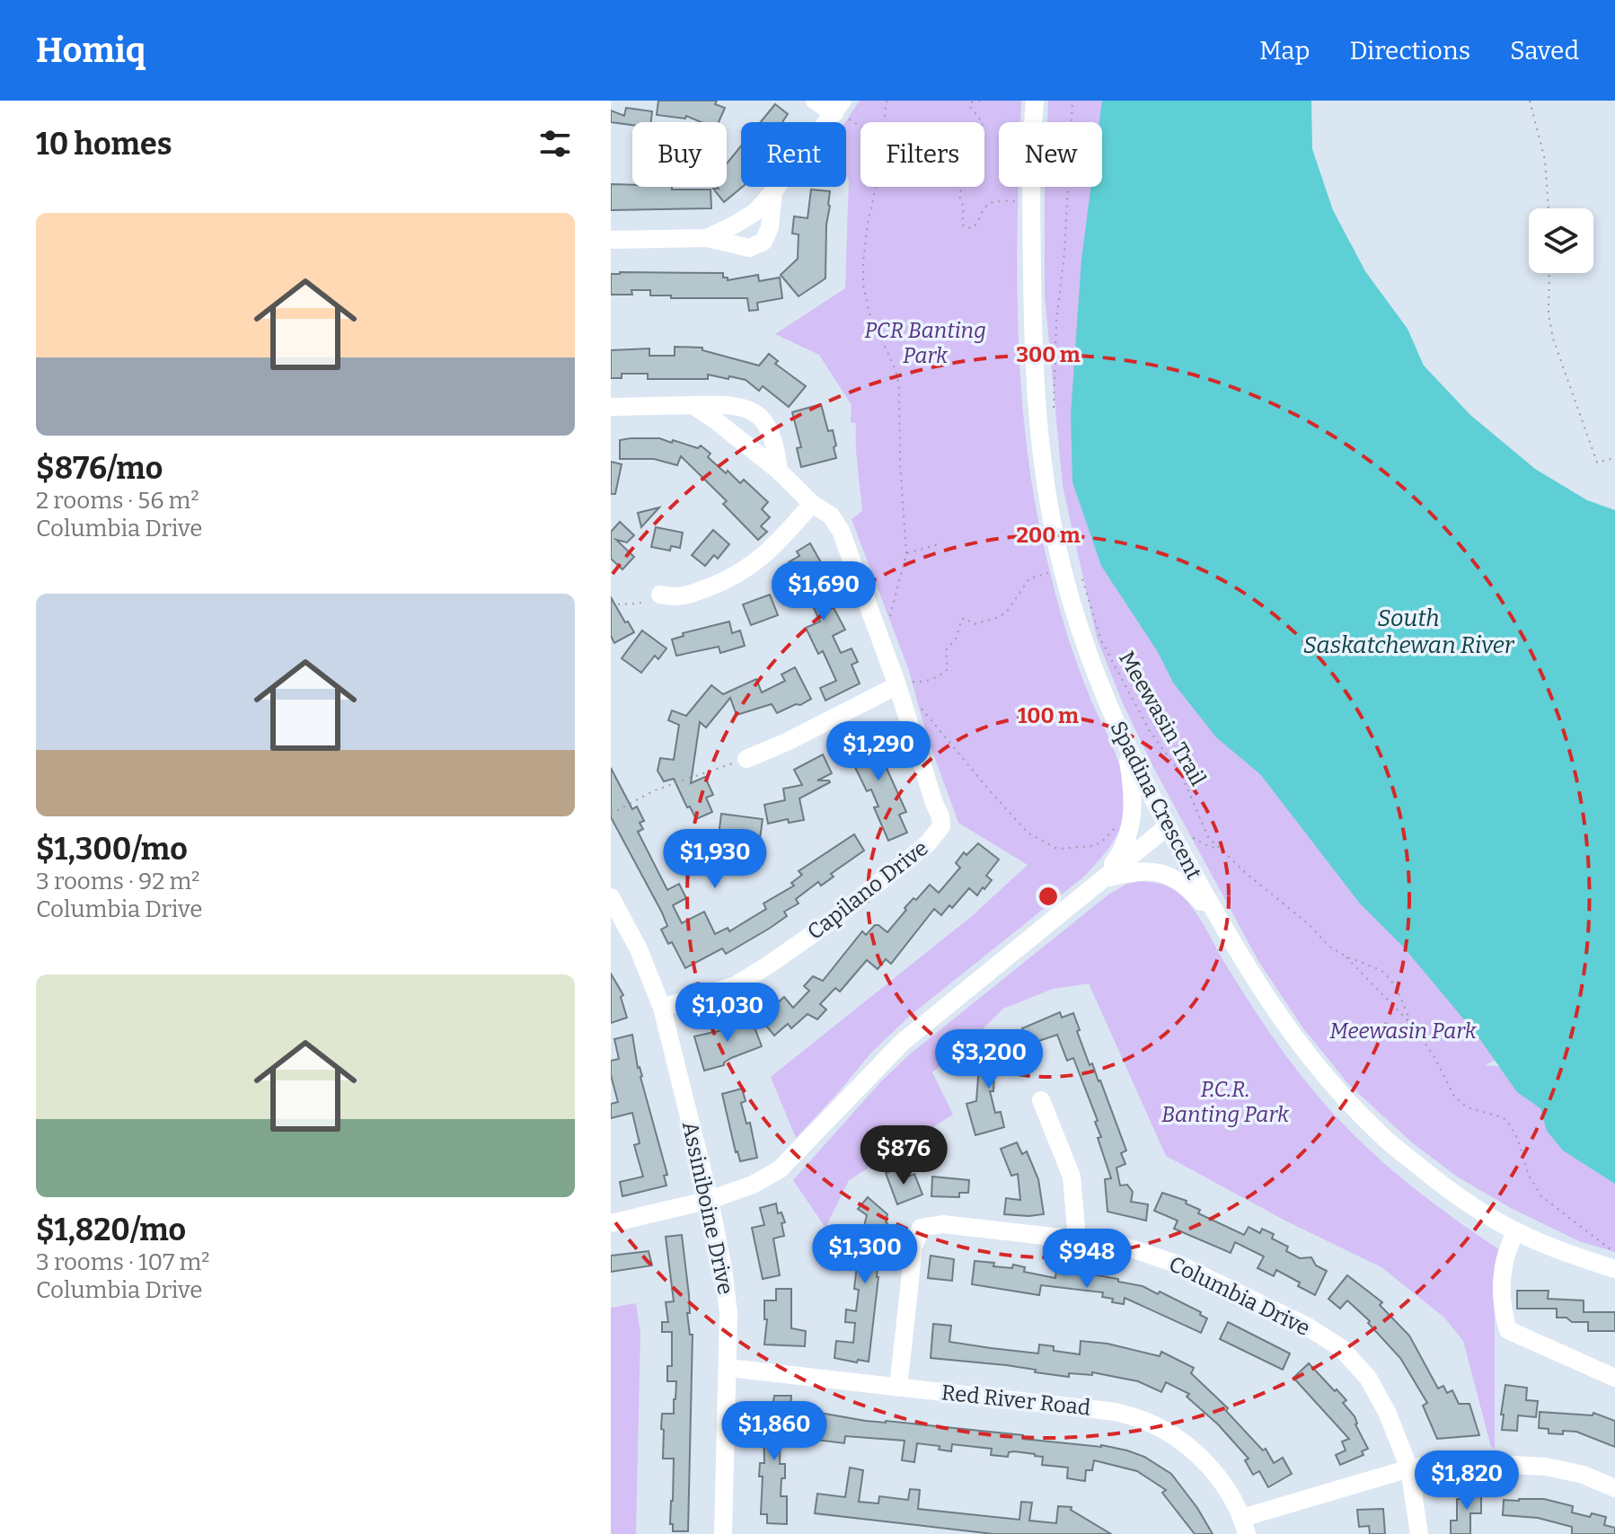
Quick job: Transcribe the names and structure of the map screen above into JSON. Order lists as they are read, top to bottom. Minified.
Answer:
{"streets":{"street":["Spadina Crescent","Capilano Drive","Assiniboine Drive","Columbia Drive","Red River Road"],"path":["Meewasin Trail"]},"crossings":[["Capilano Drive","Assiniboine Drive"],["Assiniboine Drive","Red River Road"],["Columbia Drive","Red River Road"]],"water":["South Saskatchewan River"],"parks":["PCR Banting Park","Meewasin Park","P.C.R. Banting Park"],"page":{"header":"Homiq","nav":["Map","Directions","Saved"],"heading":"10 homes","chip":["Buy","Rent","Filters","New"],"list":[{"name":"$876/mo","note":"2 rooms · 56 m² · Columbia Drive"},{"name":"$1,300/mo","note":"3 rooms · 92 m² · Columbia Drive"},{"name":"$1,820/mo","note":"3 rooms · 107 m² · Columbia Drive"}],"price":["$1,690","$1,290","$1,930","$1,030","$3,200","$876","$1,300","$948","$1,860","$1,820"]},"rings":["300 m","200 m","100 m"]}
